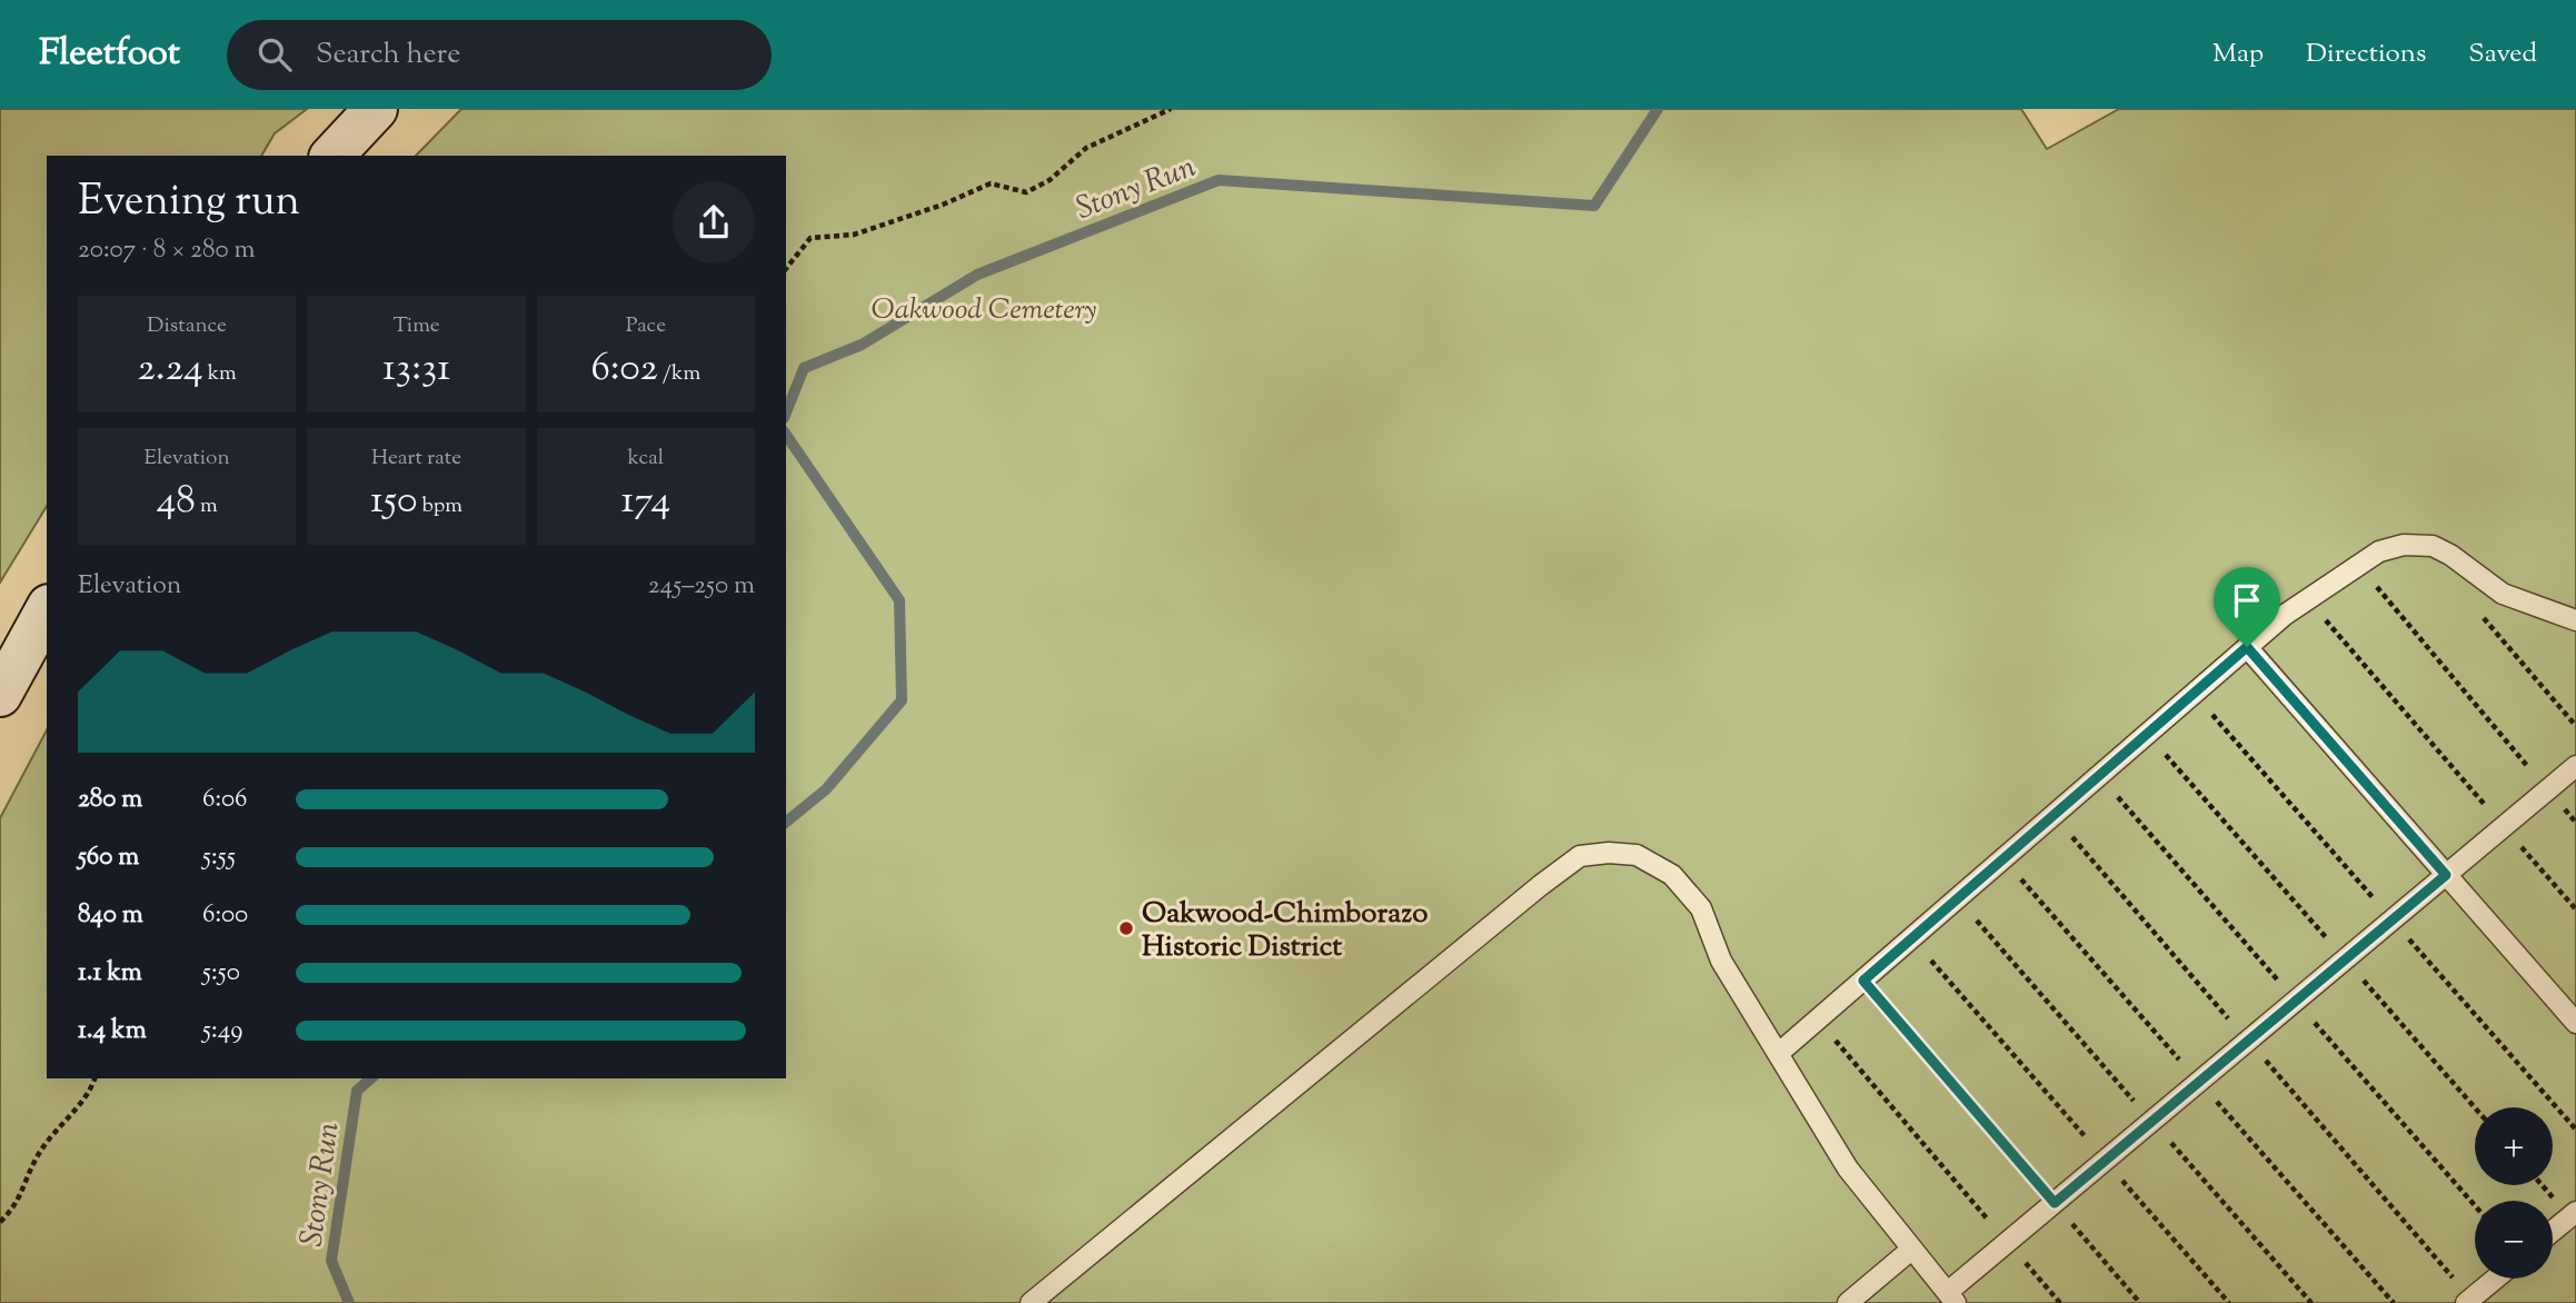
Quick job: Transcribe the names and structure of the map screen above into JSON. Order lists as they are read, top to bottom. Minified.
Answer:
{"water":["Stony Run"],"parks":["Oakwood Cemetery"],"places":["Oakwood-Chimborazo Historic District"],"page":{"header":"Fleetfoot","search":"Search here","nav":["Map","Directions","Saved"],"heading":["Evening run","20:07 · 8 × 280 m"],"stats":[["Distance","2.24 km"],["Time","13:31"],["Pace","6:02 /km"],["Elevation","48 m"],["Heart rate","150 bpm"],["kcal","174"]],"chart":["Elevation","245–250 m"],"list":[{"name":"280 m","note":"6:06"},{"name":"560 m","note":"5:55"},{"name":"840 m","note":"6:00"},{"name":"1.1 km","note":"5:50"},{"name":"1.4 km","note":"5:49"}],"map_buttons":["+","−"]}}
